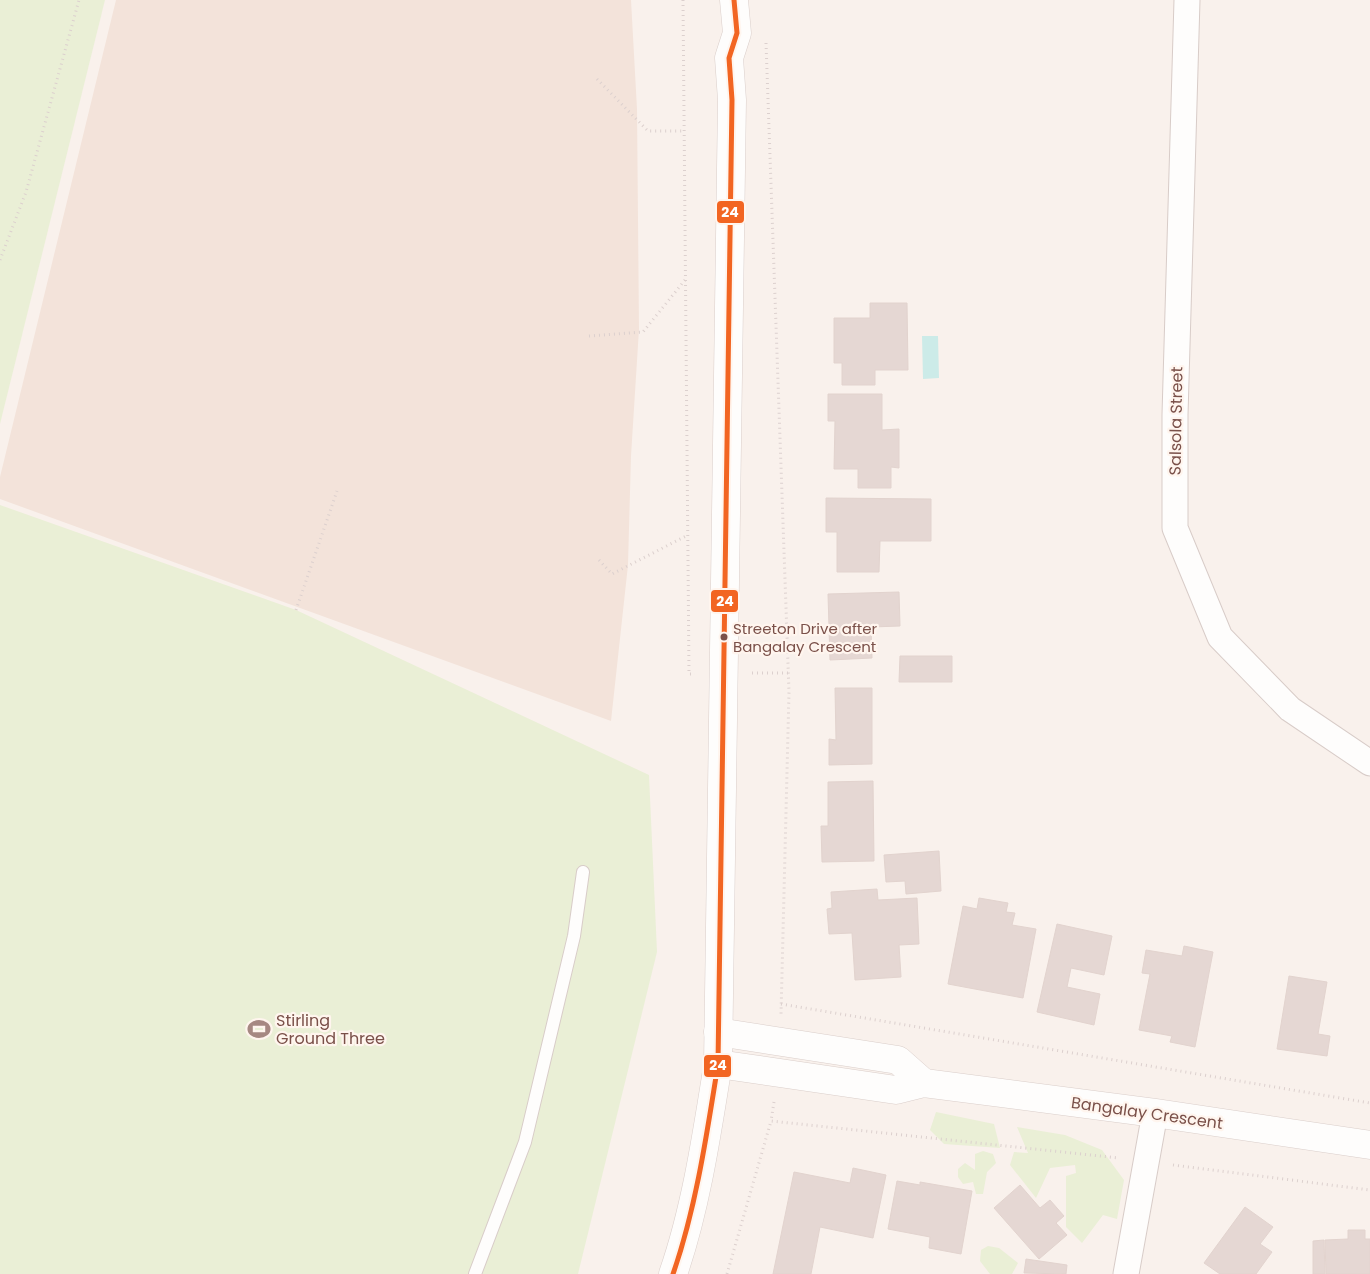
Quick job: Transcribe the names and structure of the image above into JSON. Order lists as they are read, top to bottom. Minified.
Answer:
{"streets":{"main road":["Bangalay Crescent"],"street":["Salsola Street"]},"places":{"other":["Streeton Drive after Bangalay Crescent"],"sports":["Stirling Ground Three"]},"lines":["transit line 24"]}
